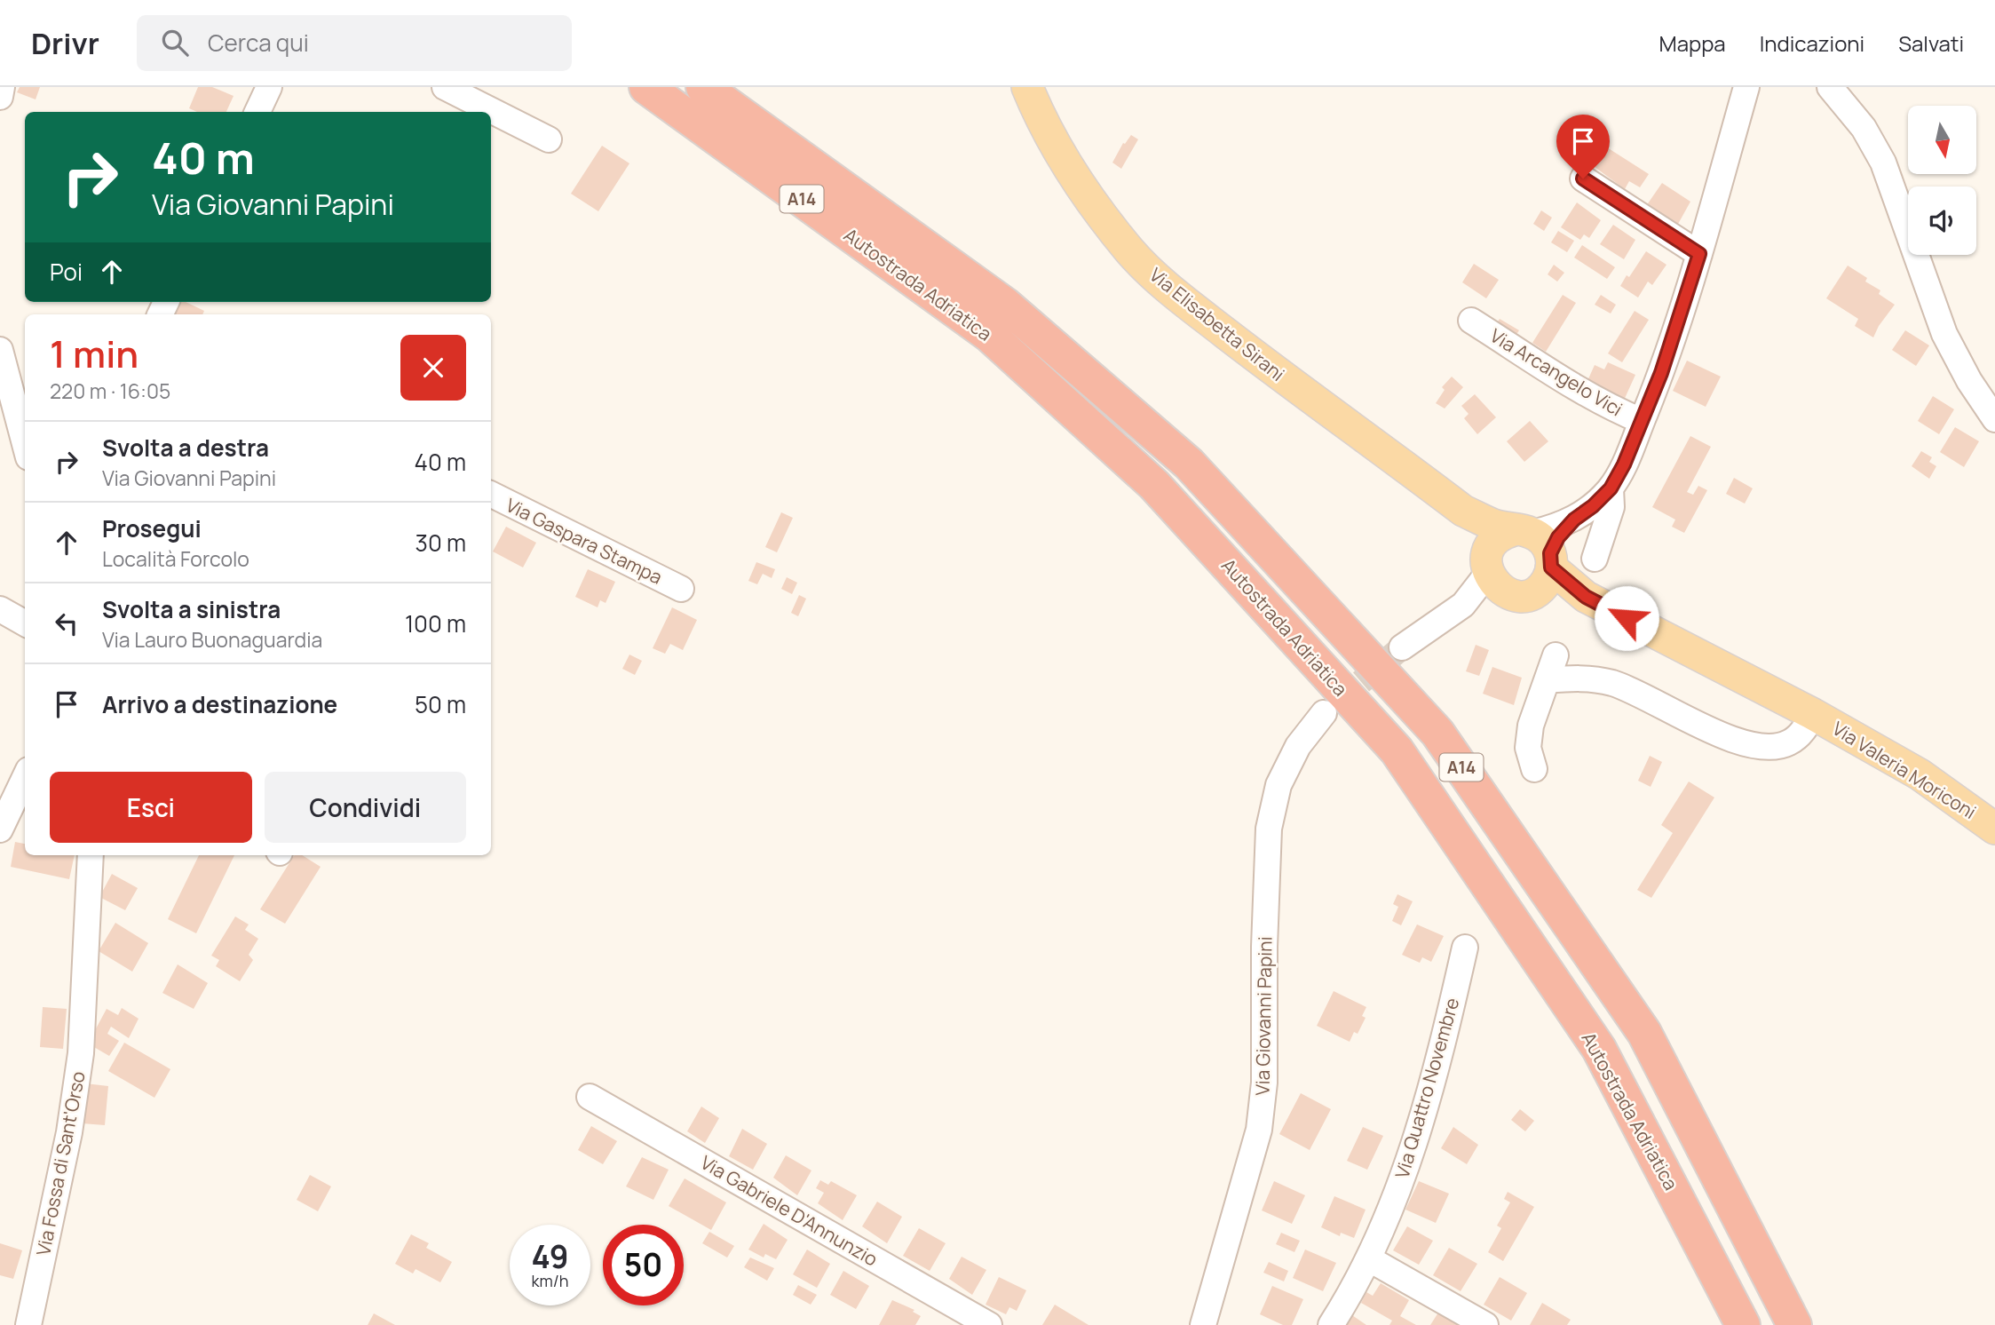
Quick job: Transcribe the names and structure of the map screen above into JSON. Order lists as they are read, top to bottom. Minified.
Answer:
{"streets":{"highway":["A14","Autostrada Adriatica"],"main road":["Via Elisabetta Sirani","Via Valeria Moriconi"],"street":["Via Arcangelo Vici","Via Gaspara Stampa","Via Giovanni Papini","Via Quattro Novembre","Via Fossa di Sant'Orso","Via Gabriele D'Annunzio"]},"crossings":[["Via Elisabetta Sirani","Via Valeria Moriconi"]],"north":"bottom","page":{"header":"Drivr","search":"Cerca qui","nav":["Mappa","Indicazioni","Salvati"],"turn":["40 m","Via Giovanni Papini"],"then":"Poi","heading":["1 min","220 m · 16:05"],"list":[{"name":"Svolta a destra","note":"Via Giovanni Papini","value":"40 m"},{"name":"Prosegui","note":"Località Forcolo","value":"30 m"},{"name":"Svolta a sinistra","note":"Via Lauro Buonaguardia","value":"100 m"},{"name":"Arrivo a destinazione","value":"50 m"}],"buttons":["Esci","Condividi"],"speed":"49 km/h","limit":"50"}}
